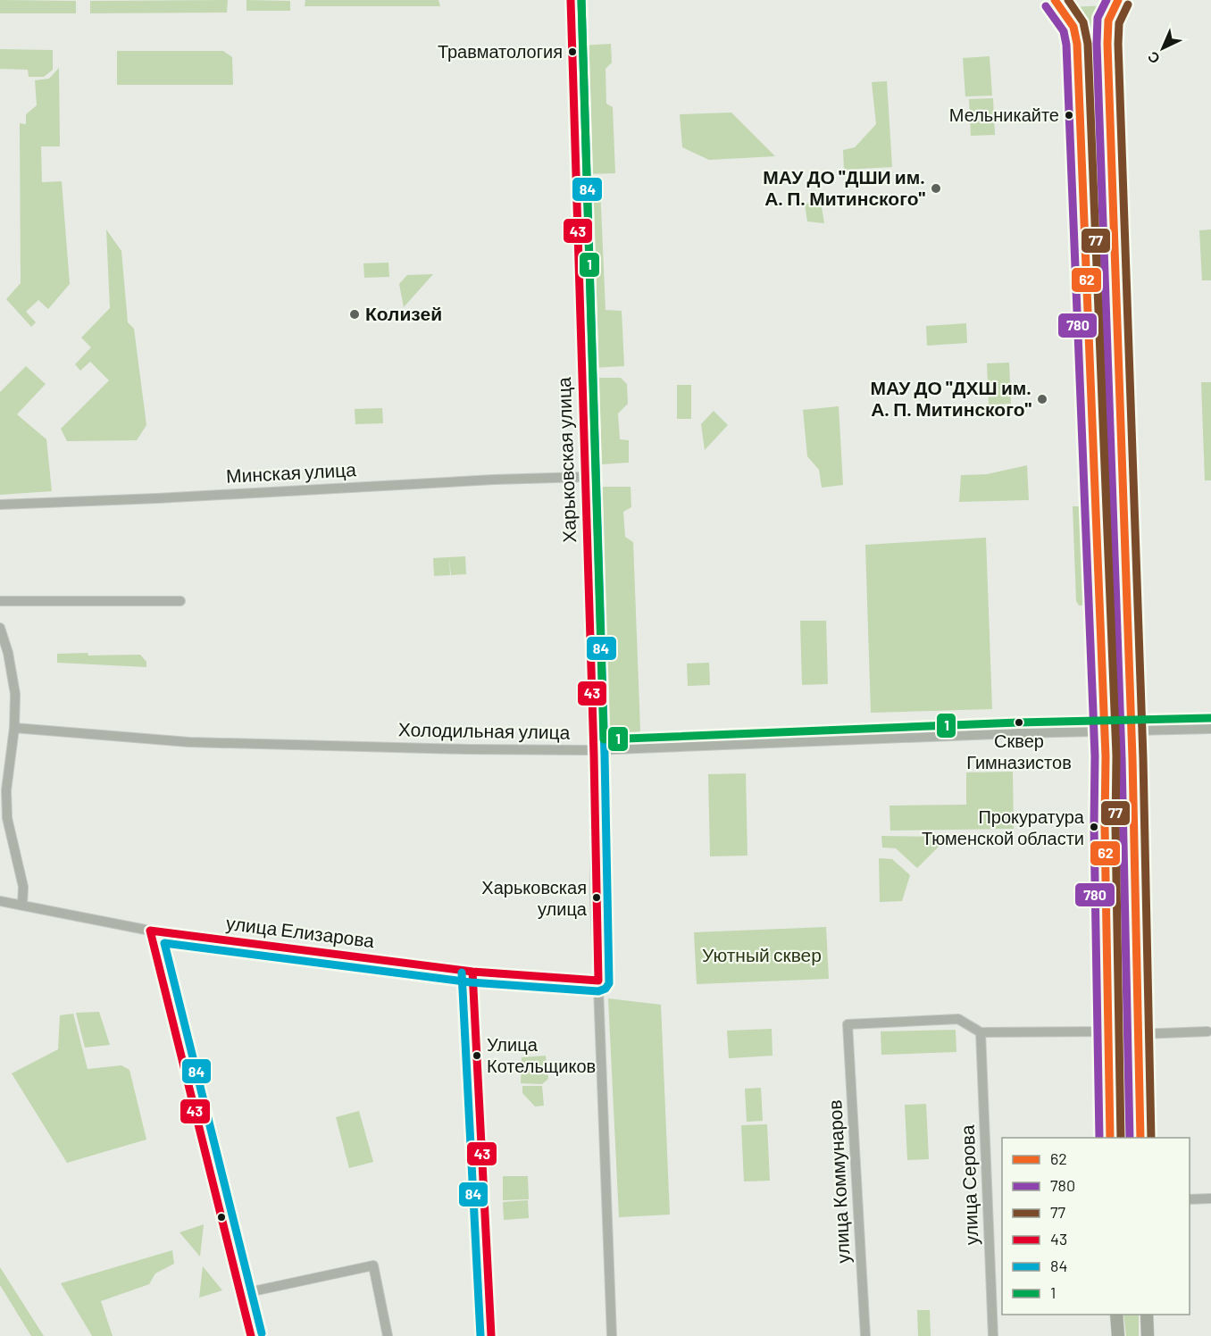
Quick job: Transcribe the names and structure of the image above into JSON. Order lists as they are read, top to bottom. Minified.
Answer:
{"streets":{"street":["Харьковская улица","Минская улица","Холодильная улица","улица Елизарова","улица Коммунаров","улица Серова"]},"crossings":[["Харьковская улица","Минская улица"],["Харьковская улица","Холодильная улица"],["Харьковская улица","улица Елизарова"],["улица Коммунаров","улица Серова"]],"parks":["Уютный сквер"],"places":["Травматология","Мельникайте","МАУ ДО \"ДШИ им. А. П. Митинского\"","Колизей","МАУ ДО \"ДХШ им. А. П. Митинского\"","Сквер Гимназистов","Прокуратура Тюменской области","Харьковская улица","Улица Котельщиков"],"lines":["transit line 62","transit line 780","transit line 77","transit line 43","transit line 84","transit line 1"],"legend":["62","780","77","43","84","1"],"north":"bottom left"}
